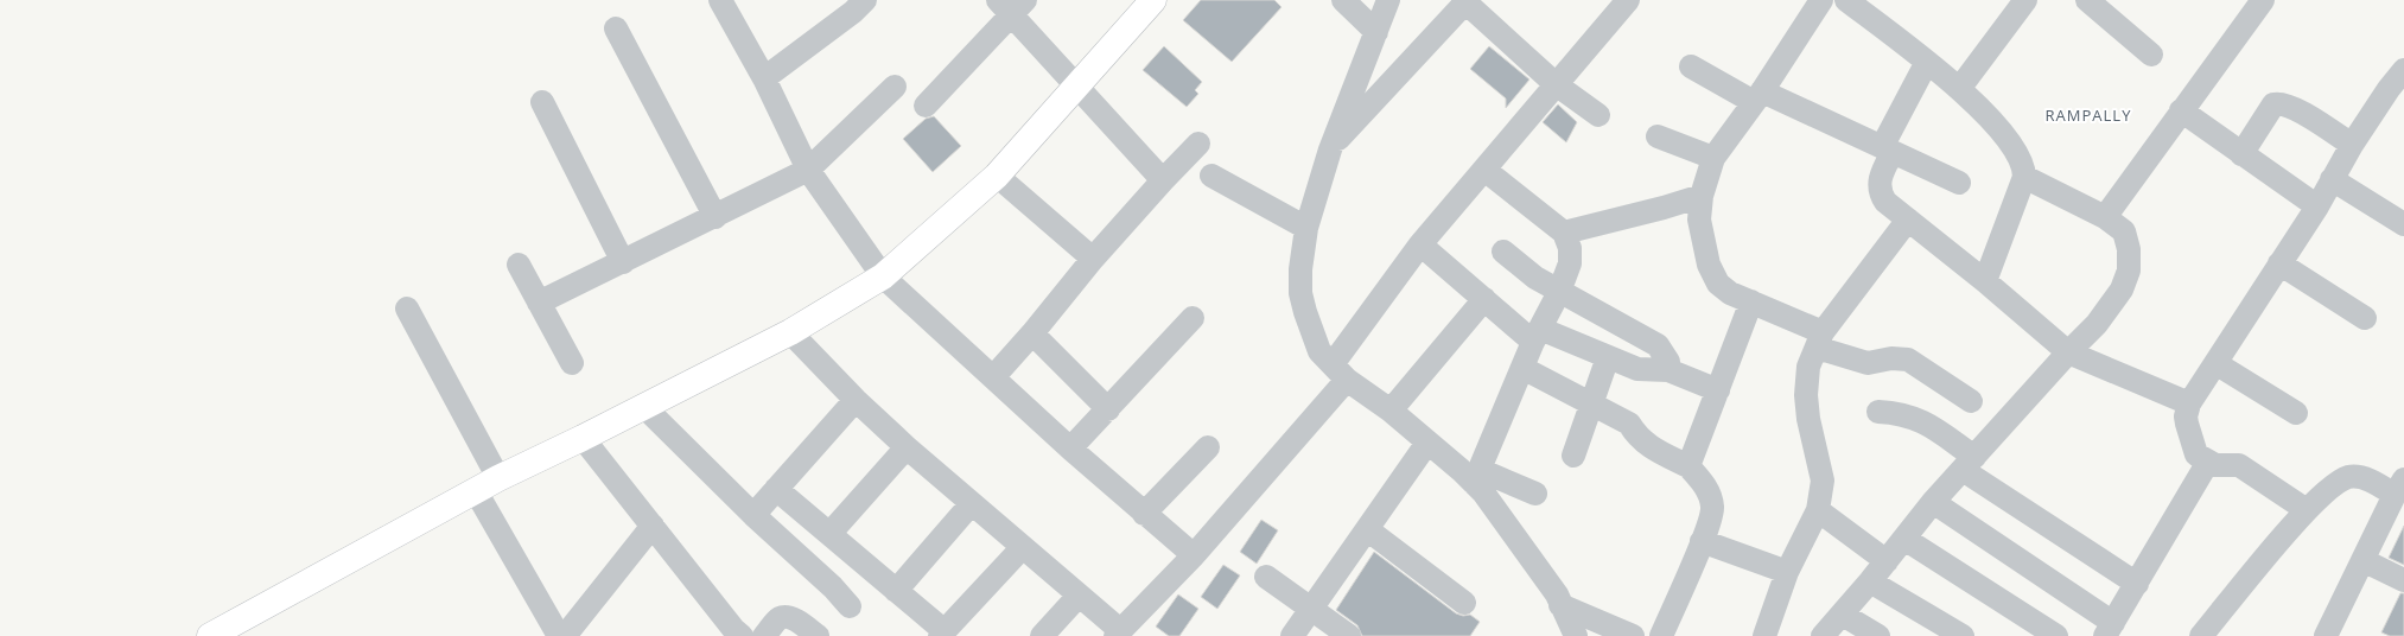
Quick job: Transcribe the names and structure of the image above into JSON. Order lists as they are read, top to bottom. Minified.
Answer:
{"districts":["RAMPALLY"]}
